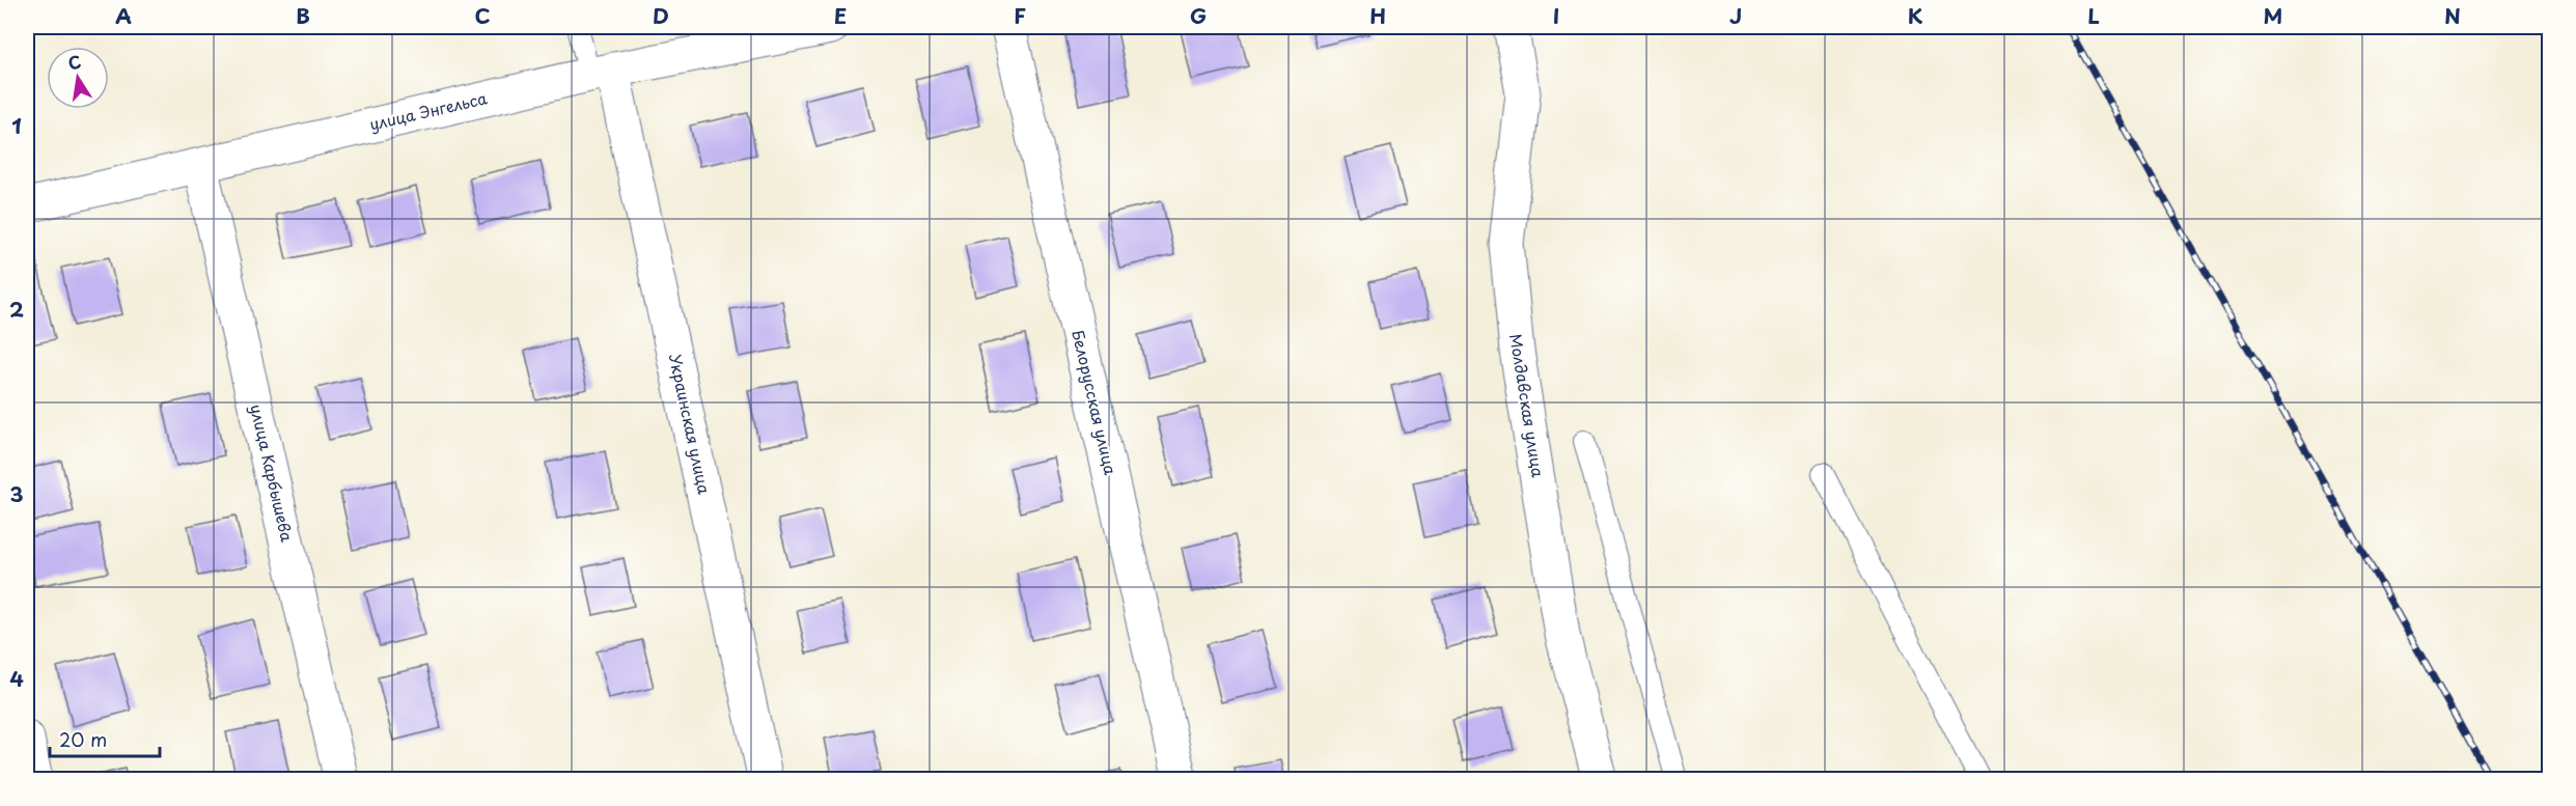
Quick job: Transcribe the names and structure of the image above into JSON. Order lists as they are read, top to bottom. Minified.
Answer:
{"streets":{"street":["улица Энгельса","Белорусская улица","Молдавская улица","Украинская улица","улица Карбышева"]},"crossings":[["улица Энгельса","Украинская улица"],["улица Энгельса","улица Карбышева"]],"scale_bar":"20 m","north":"top","grid":{"columns":["A","B","C","D","E","F","G","H","I","J","K","L","M","N"],"rows":["1","2","3","4"]}}
